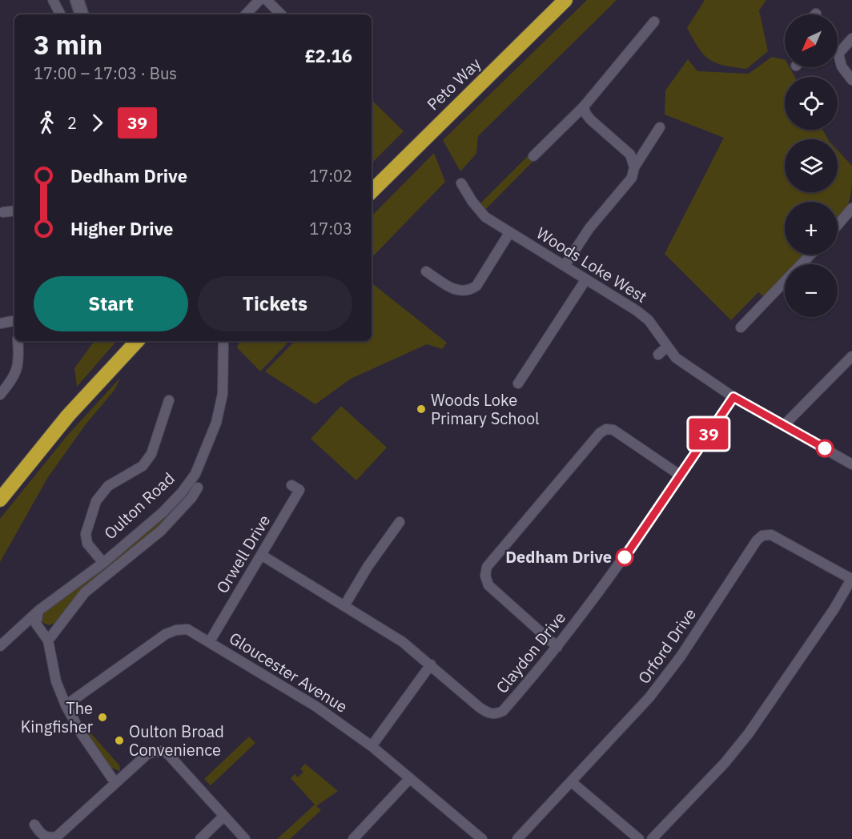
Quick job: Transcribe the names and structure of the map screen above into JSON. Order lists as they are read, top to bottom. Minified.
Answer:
{"streets":{"highway":["Peto Way"],"street":["Woods Loke West","Oulton Road","Orwell Drive","Orford Drive","Claydon Drive","Gloucester Avenue"]},"crossings":[["Woods Loke West","Claydon Drive"],["Orwell Drive","Claydon Drive"],["Orwell Drive","Gloucester Avenue"]],"places":["Woods Loke Primary School","Dedham Drive","The Kingfisher","Oulton Broad Convenience"],"lines":["bus line 39"],"north":"bottom left","page":{"on_map":"39","map_buttons":["+","−"],"heading":["3 min","17:00 – 17:03 · Bus","£2.16"],"legs":["2","39"],"list":[{"name":"Dedham Drive","value":"17:02"},{"name":"Higher Drive","value":"17:03"}],"buttons":["Start","Tickets"]}}
